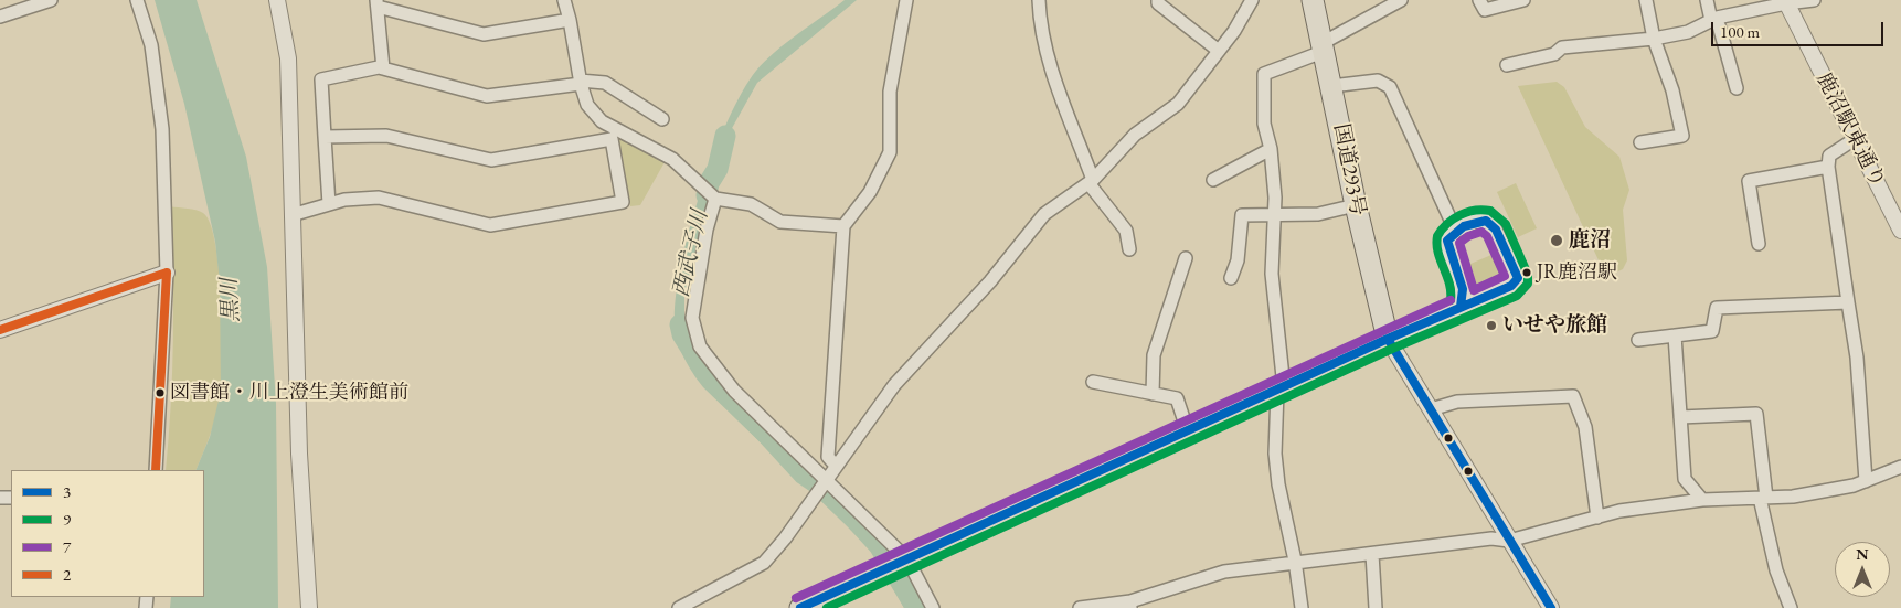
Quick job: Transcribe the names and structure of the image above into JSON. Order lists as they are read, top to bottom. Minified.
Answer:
{"streets":{"highway":["国道293号"],"street":["鹿沼駅東通り"]},"water":["西武子川","黒川"],"places":["鹿沼","JR鹿沼駅","いせや旅館","図書館・川上澄生美術館前"],"lines":["transit line 9","transit line 3","transit line 7","transit line 2"],"legend":["3","9","7","2"],"scale_bar":"100 m","north":"top"}
